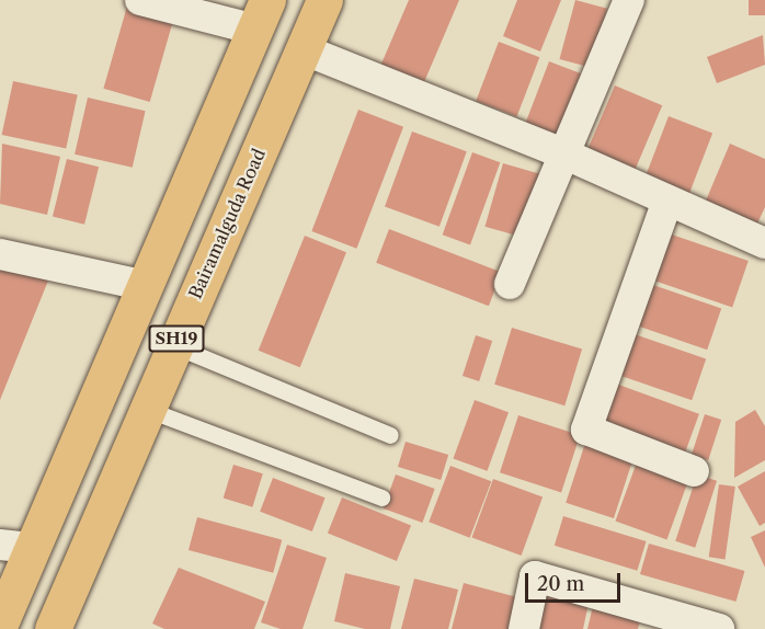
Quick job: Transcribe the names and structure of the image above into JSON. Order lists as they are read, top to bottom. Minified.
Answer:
{"streets":{"main road":["Bairamalguda Road","SH19"]},"scale_bar":"20 m"}
